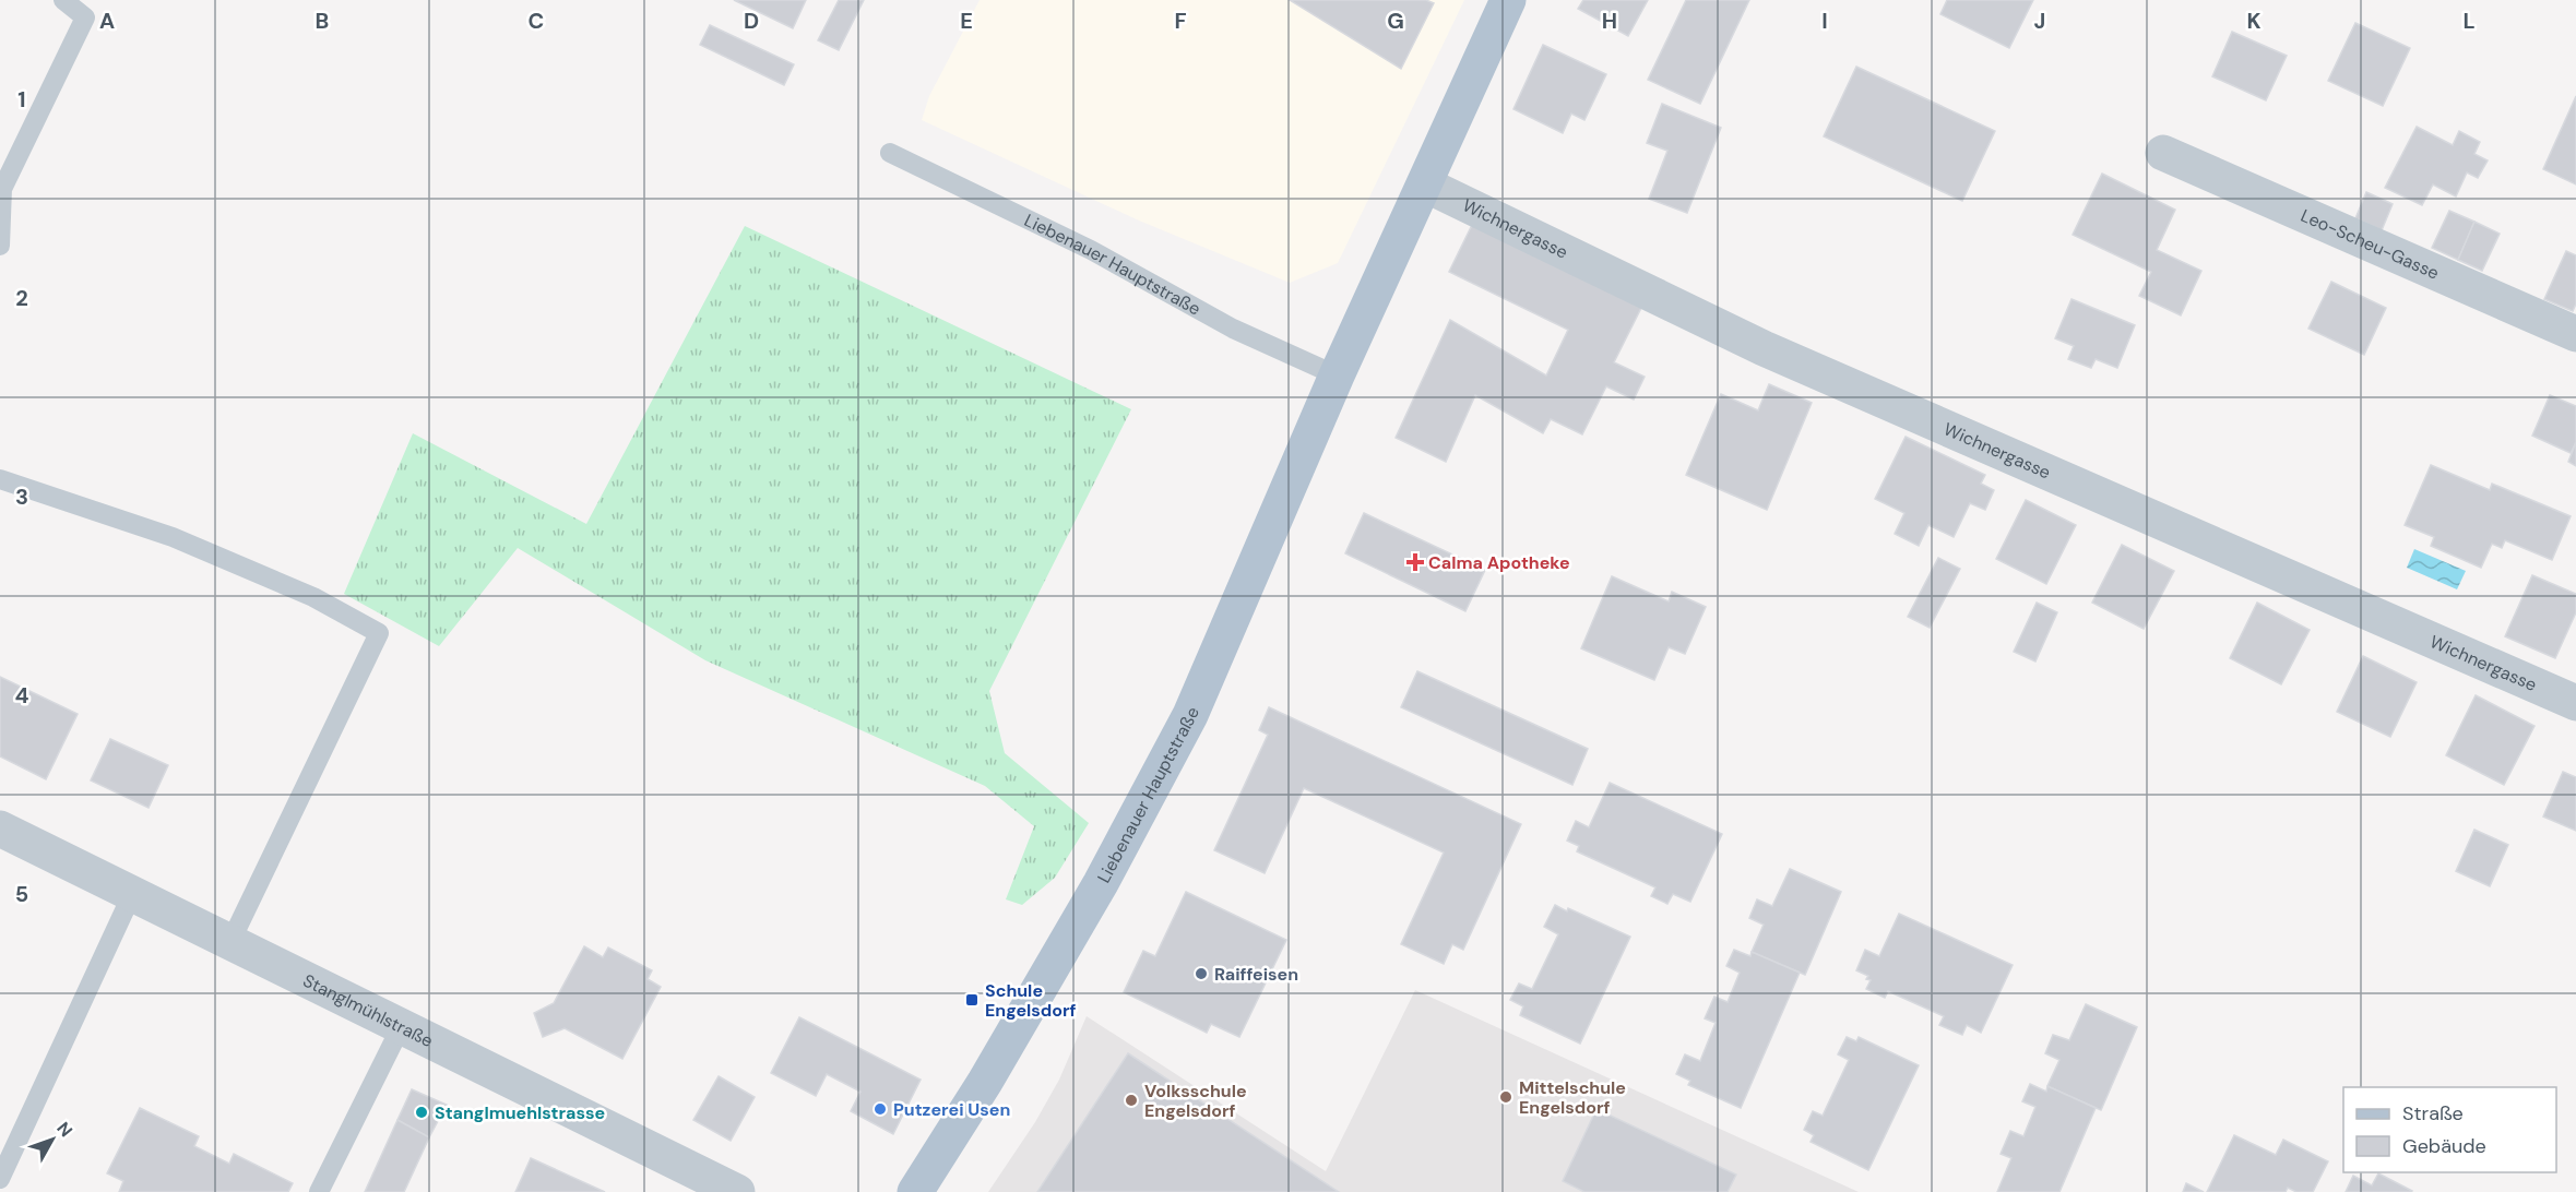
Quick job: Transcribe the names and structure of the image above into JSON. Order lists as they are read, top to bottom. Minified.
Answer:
{"streets":{"main road":["Liebenauer Hauptstraße"],"street":["Wichnergasse","Leo-Scheu-Gasse","Stanglmühlstraße"]},"crossings":[["Wichnergasse","Liebenauer Hauptstraße"]],"places":{"health":["Calma Apotheke"],"other":["Raiffeisen","Mittelschule Engelsdorf","Volksschule Engelsdorf","Putzerei Usen","Stanglmuehlstrasse"],"transit":["Schule Engelsdorf"]},"legend":["Straße","Gebäude"],"north":"top right","grid":{"columns":["A","B","C","D","E","F","G","H","I","J","K","L"],"rows":["1","2","3","4","5"]}}
